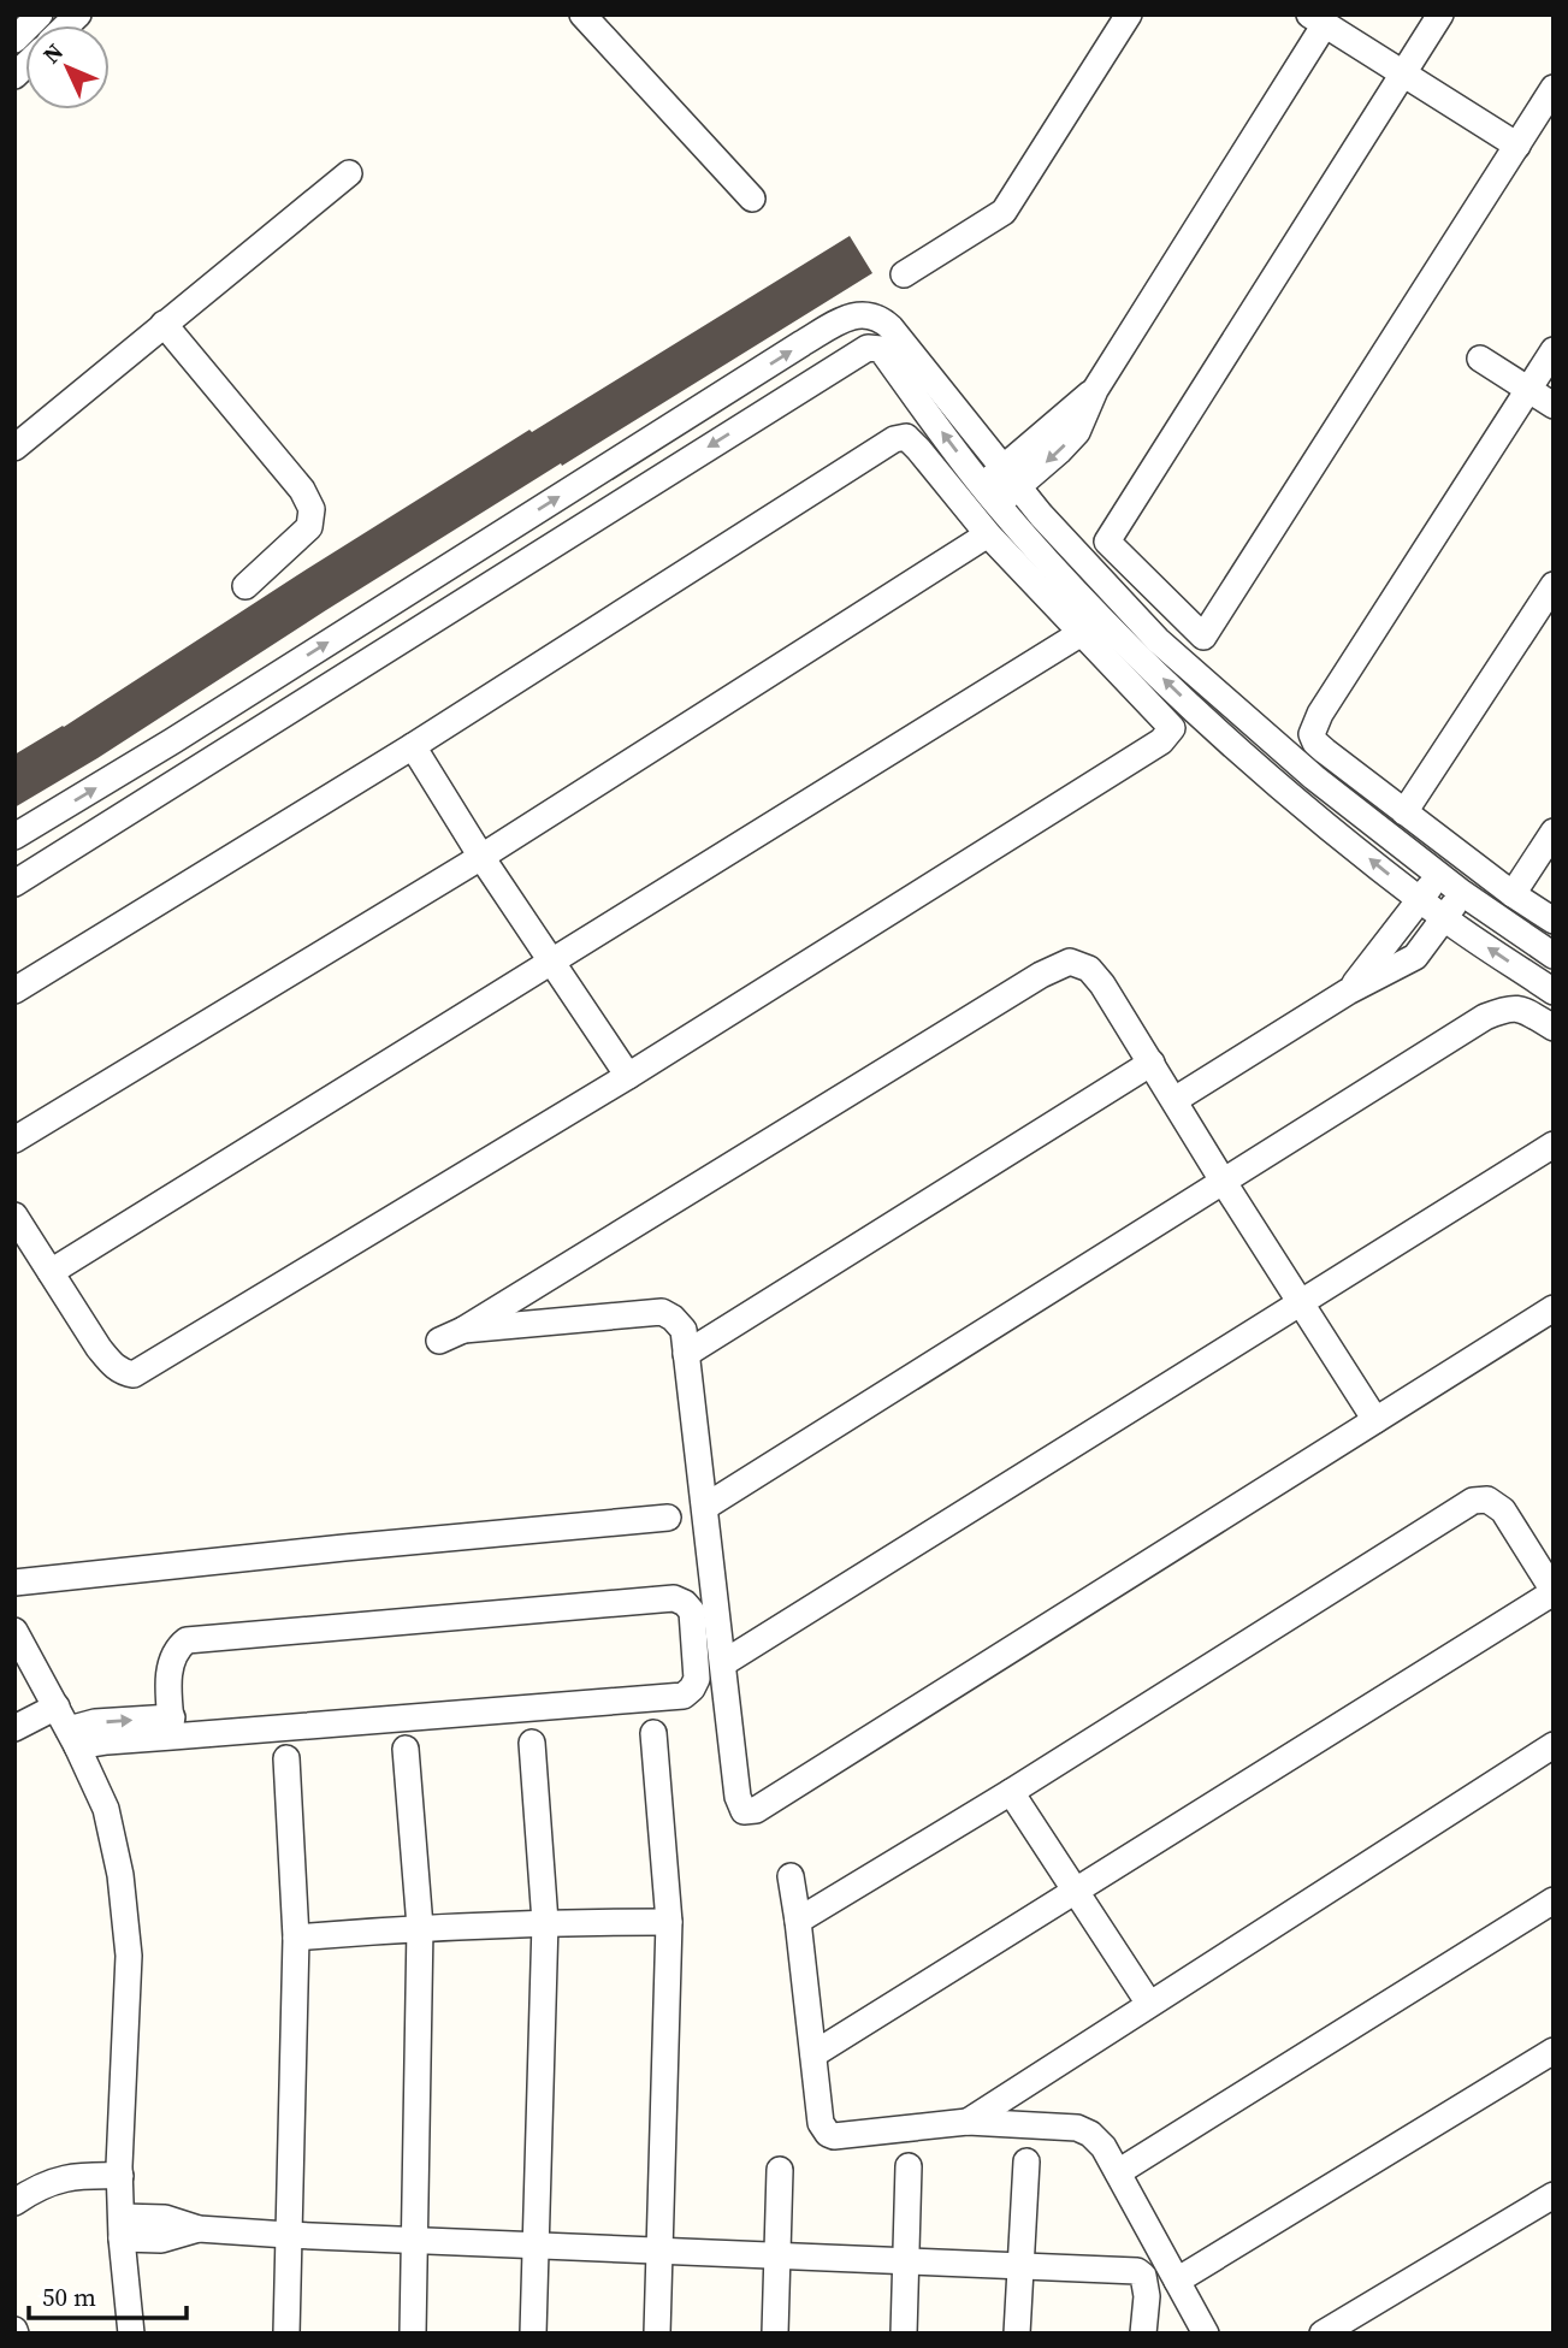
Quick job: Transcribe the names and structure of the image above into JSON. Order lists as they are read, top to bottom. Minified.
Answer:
{"scale_bar":"50 m","north":"top left"}
